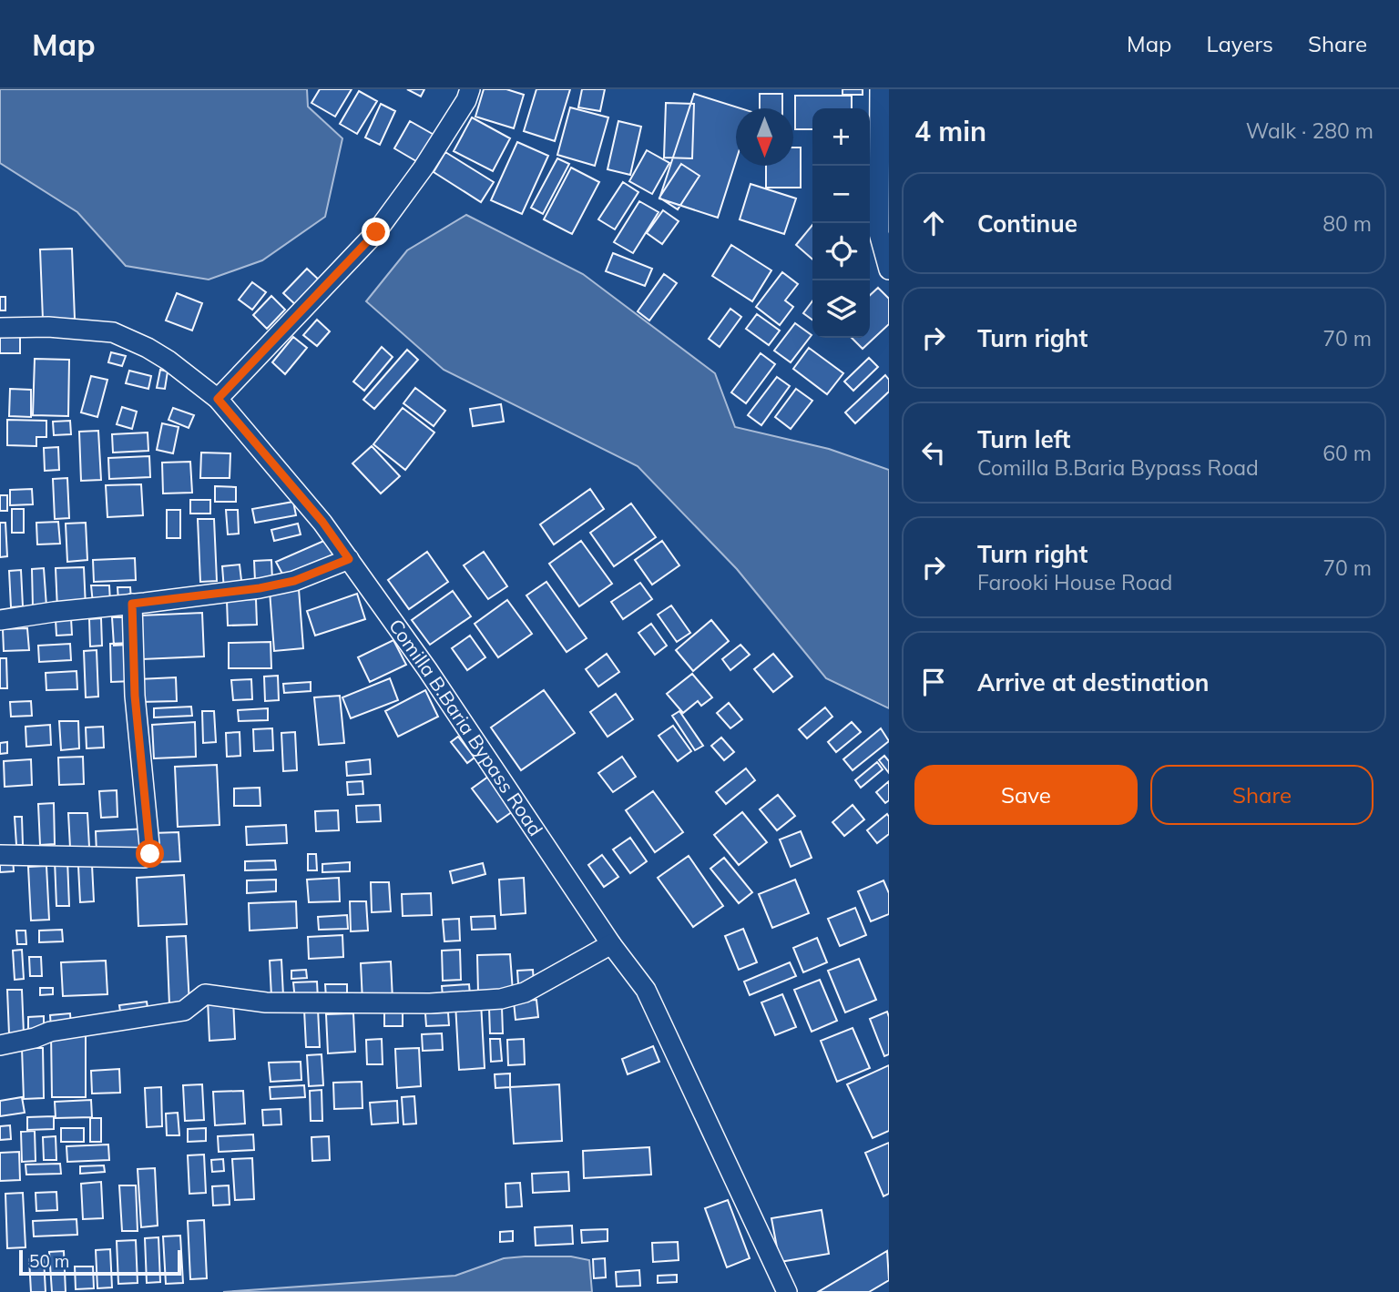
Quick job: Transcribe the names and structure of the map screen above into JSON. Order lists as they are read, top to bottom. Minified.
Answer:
{"streets":{"street":["Comilla B.Baria Bypass Road"]},"scale_bar":"50 m","north":"bottom","page":{"header":"Map","nav":["Map","Layers","Share"],"heading":["4 min","Walk · 280 m"],"map_buttons":["+","−"],"list":[["Continue","80 m"],["Turn right","70 m"],["Turn left","Comilla B.Baria Bypass Road","60 m"],["Turn right","Farooki House Road","70 m"],"Arrive at destination"],"buttons":["Save","Share"],"scale":"50 m"}}
